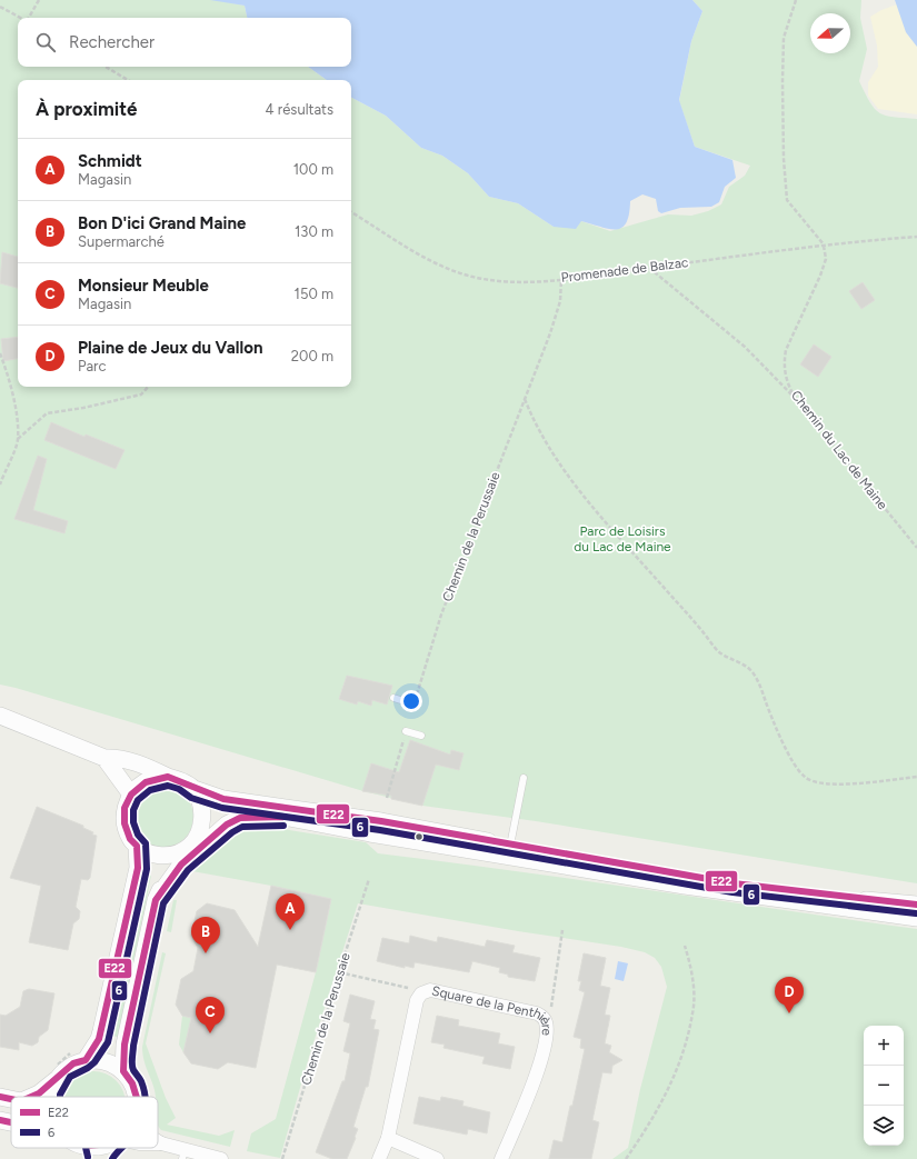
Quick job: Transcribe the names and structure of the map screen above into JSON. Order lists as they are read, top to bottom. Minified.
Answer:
{"streets":{"street":["Square de la Penthière"],"path":["Promenade de Balzac","Chemin du Lac de Maine","Chemin de la Perussaie"]},"crossings":[["Promenade de Balzac","Chemin du Lac de Maine"],["Promenade de Balzac","Chemin de la Perussaie"]],"parks":["Parc de Loisirs du Lac de Maine"],"lines":["transit line E22","transit line 6"],"legend":["E22","6"],"north":"left","page":{"search":"Rechercher","heading":["À proximité","4 résultats"],"list":[{"mark":"A","name":"Schmidt","note":"Magasin","value":"100 m"},{"mark":"B","name":"Bon D'ici Grand Maine","note":"Supermarché","value":"130 m"},{"mark":"C","name":"Monsieur Meuble","note":"Magasin","value":"150 m"},{"mark":"D","name":"Plaine de Jeux du Vallon","note":"Parc","value":"200 m"}],"pins":["A","B","D","C"],"map_buttons":["+","−"]}}
